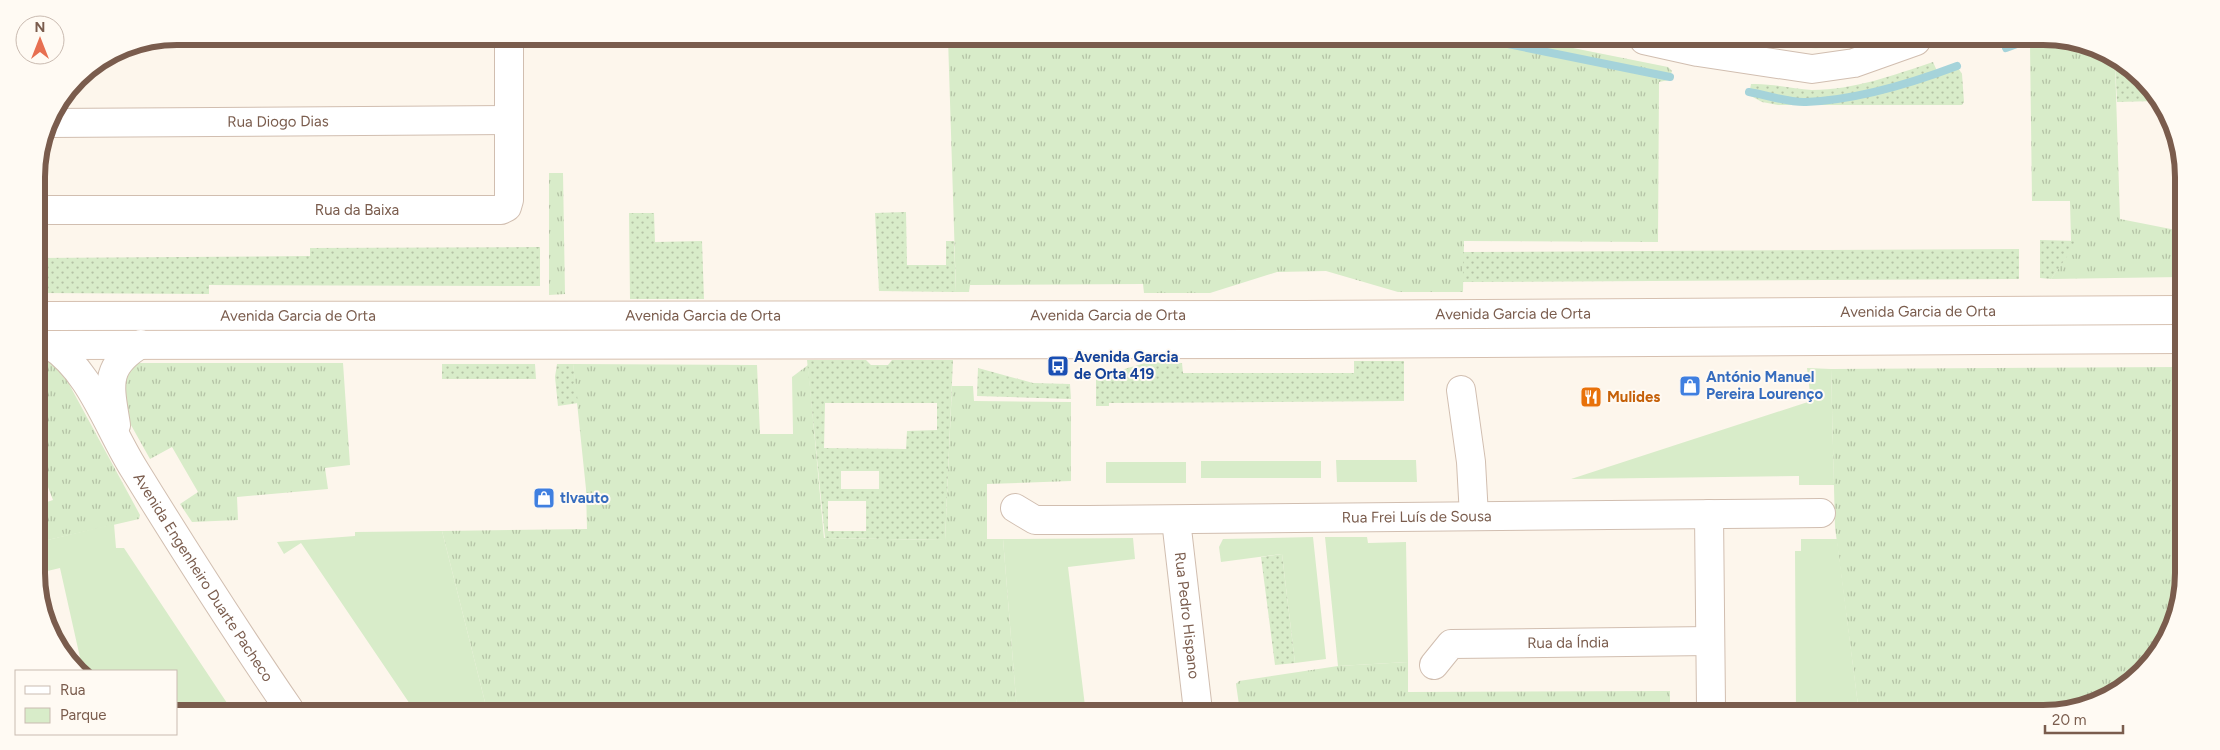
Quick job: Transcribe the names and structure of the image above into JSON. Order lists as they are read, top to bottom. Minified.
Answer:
{"streets":{"main road":["Rua Diogo Dias","Rua da Baixa","Avenida Garcia de Orta","Rua Frei Luís de Sousa","Avenida Engenheiro Duarte Pacheco","Rua Pedro Hispano","Rua da Índia"]},"crossings":[["Rua Diogo Dias","Rua da Baixa"],["Avenida Garcia de Orta","Avenida Engenheiro Duarte Pacheco"],["Rua Frei Luís de Sousa","Rua Pedro Hispano"]],"places":{"bus stop":["Avenida Garcia de Orta 419"],"shop":["António Manuel Pereira Lourenço","tlvauto"],"restaurant":["Mulides"]},"legend":["Rua","Parque"],"scale_bar":"20 m","north":"top"}
